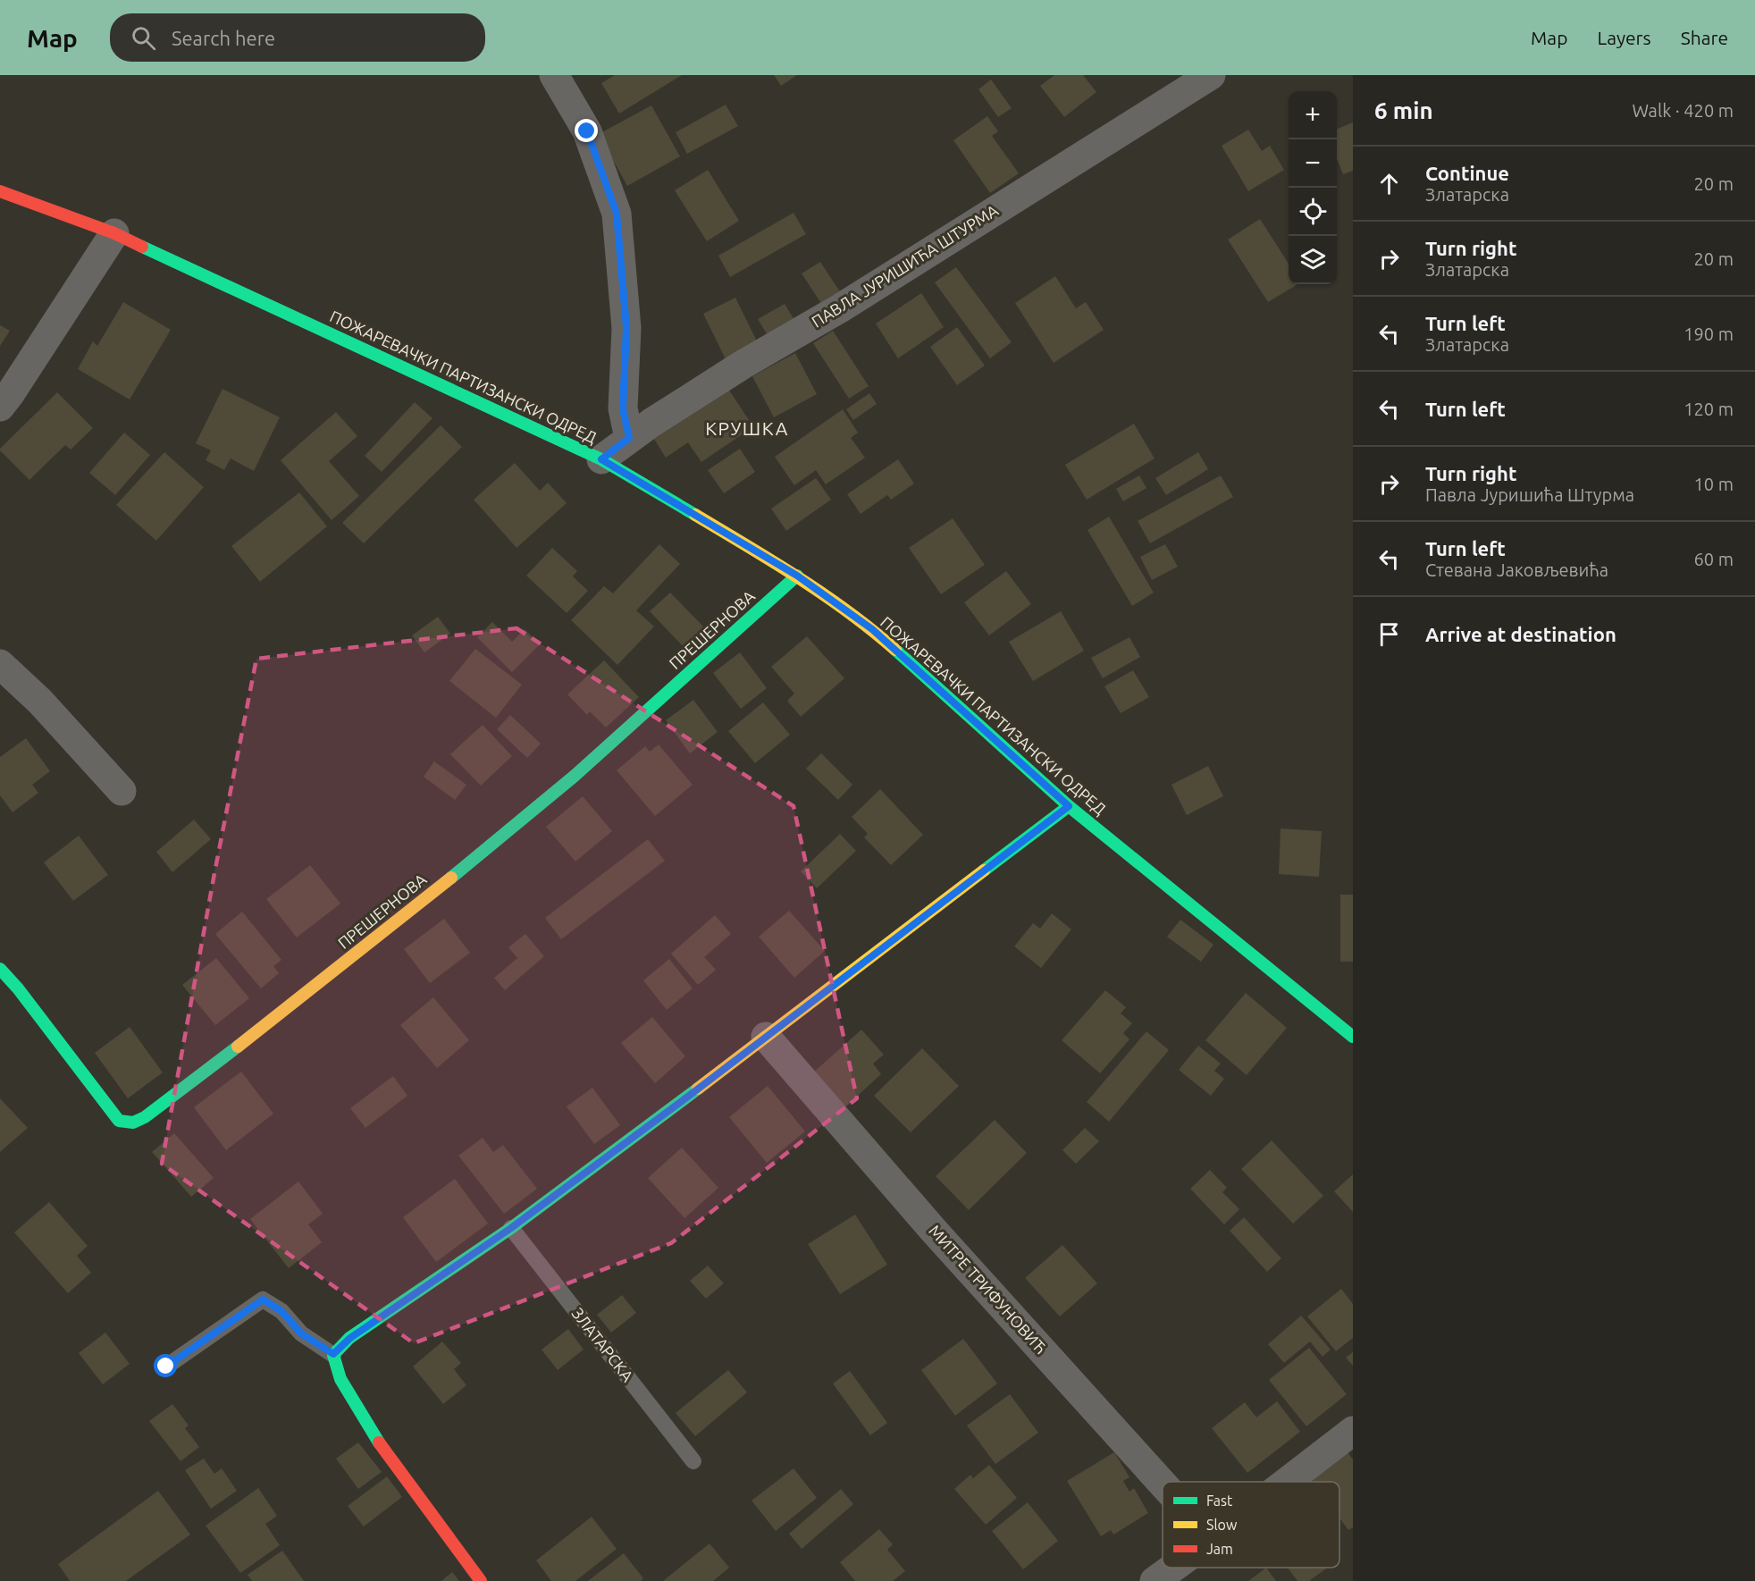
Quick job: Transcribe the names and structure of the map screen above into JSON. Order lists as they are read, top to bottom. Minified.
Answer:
{"streets":{"street":["ПАВЛА ЈУРИШИЋА ШТУРМА","ПОЖАРЕВАЧКИ ПАРТИЗАНСКИ ОДРЕД","ПРЕШЕРНОВА","МИТРЕ ТРИФУНОВИЋ"],"lane":["ЗЛАТАРСКА"]},"crossings":[["ПАВЛА ЈУРИШИЋА ШТУРМА","ПОЖАРЕВАЧКИ ПАРТИЗАНСКИ ОДРЕД"],["ПОЖАРЕВАЧКИ ПАРТИЗАНСКИ ОДРЕД","ПРЕШЕРНОВА"]],"districts":["КРУШКА"],"legend":["Fast","Slow","Jam"],"page":{"header":"Map","search":"Search here","nav":["Map","Layers","Share"],"heading":["6 min","Walk · 420 m"],"map_buttons":["+","−"],"list":[["Continue","Златарска","20 m"],["Turn right","Златарска","20 m"],["Turn left","Златарска","190 m"],["Turn left","120 m"],["Turn right","Павла Јуришића Штурма","10 m"],["Turn left","Стевана Јаковљевића","60 m"],"Arrive at destination"]}}
